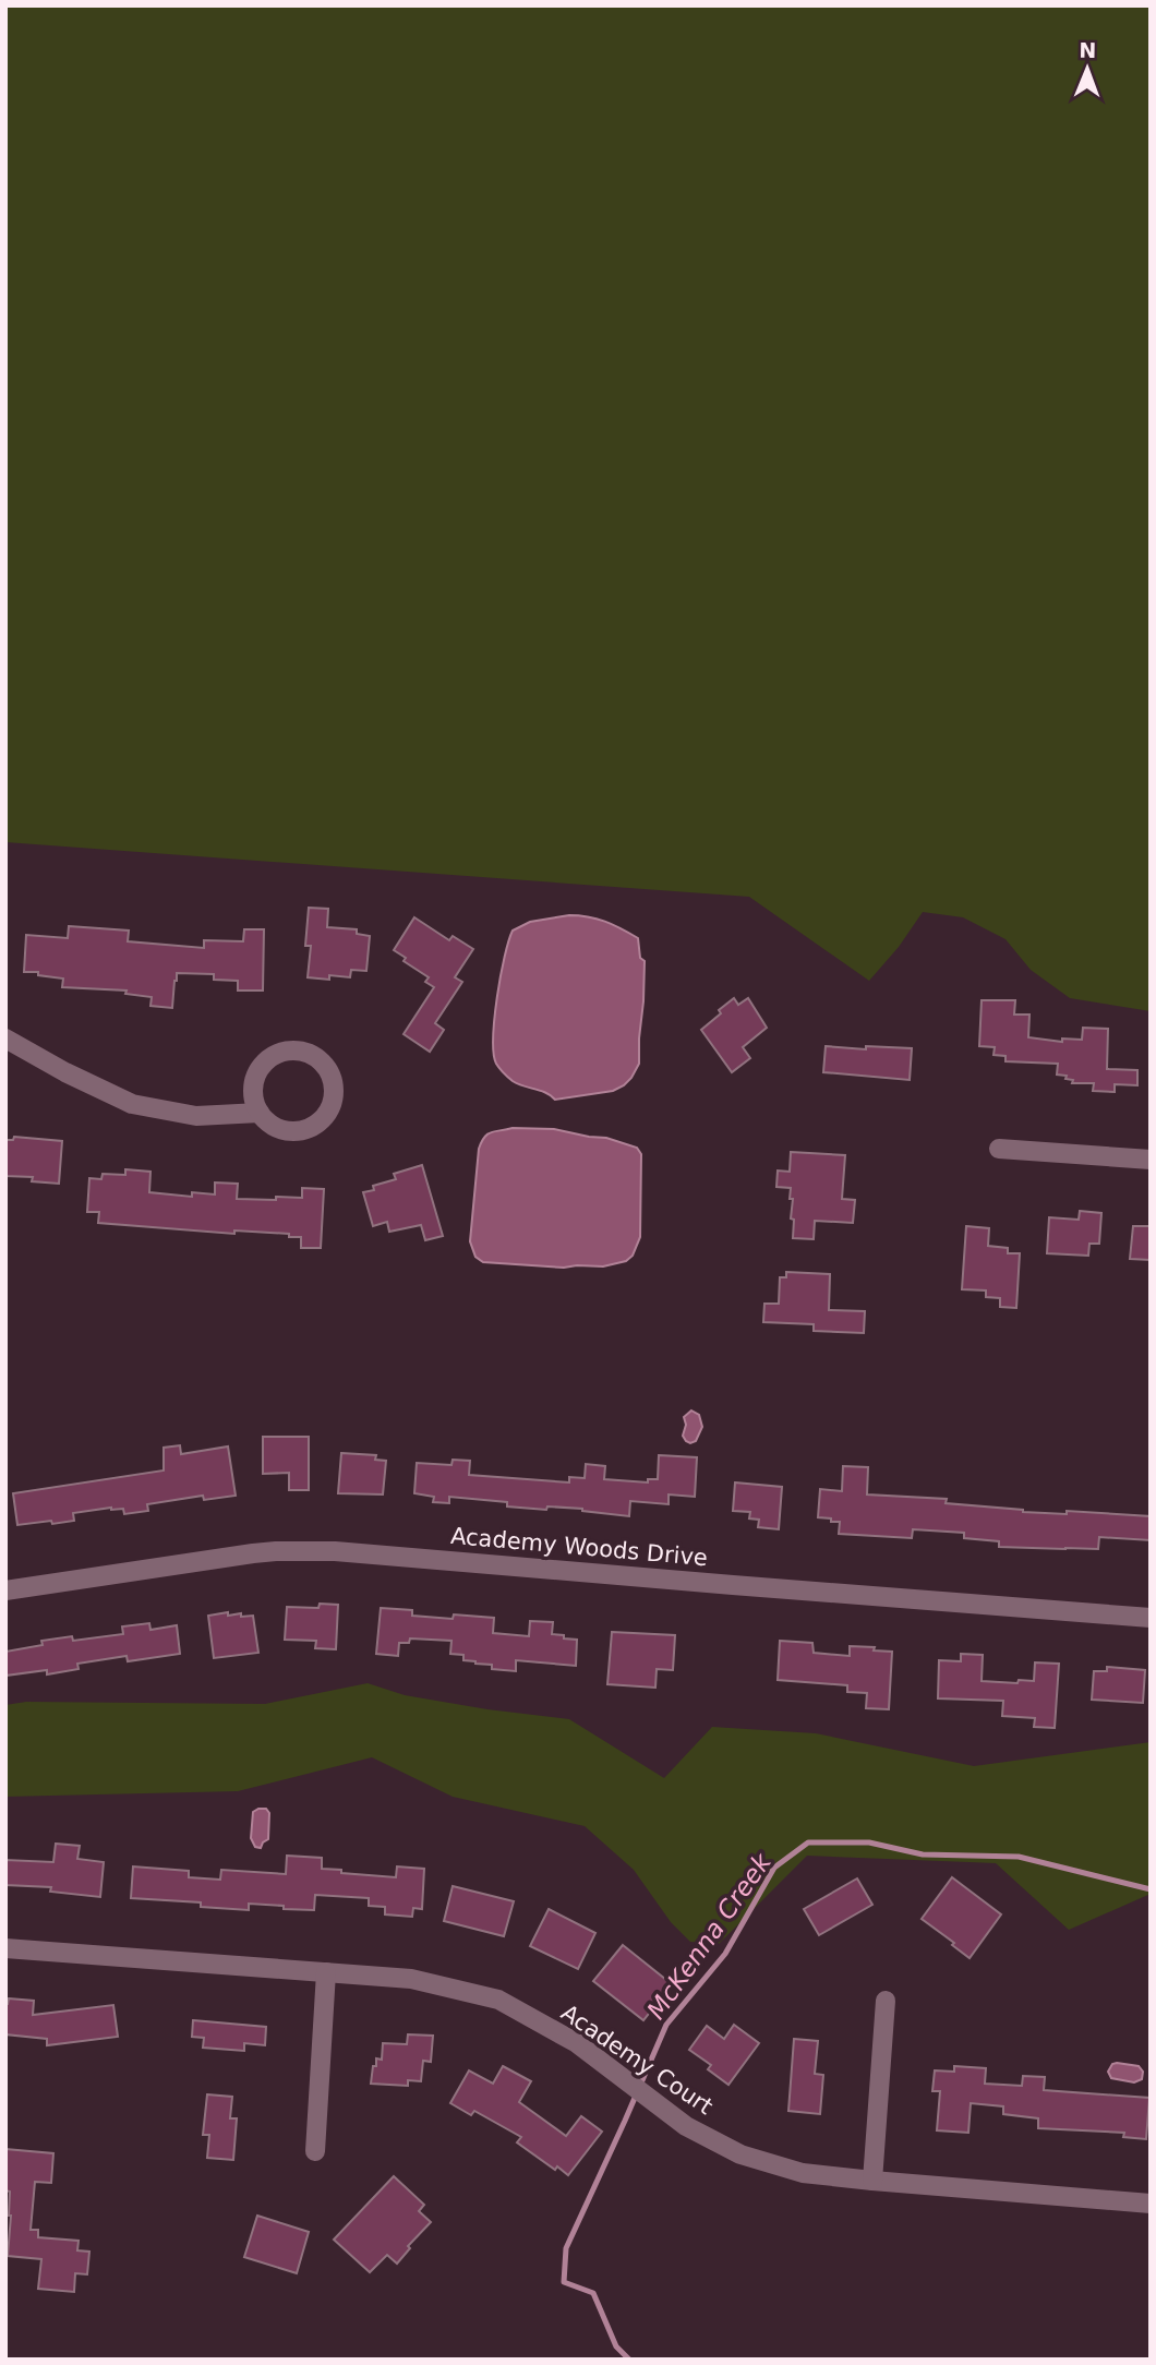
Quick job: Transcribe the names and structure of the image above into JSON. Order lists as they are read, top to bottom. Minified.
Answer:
{"streets":{"street":["Academy Woods Drive","Academy Court"]},"water":["McKenna Creek"],"north":"top"}
